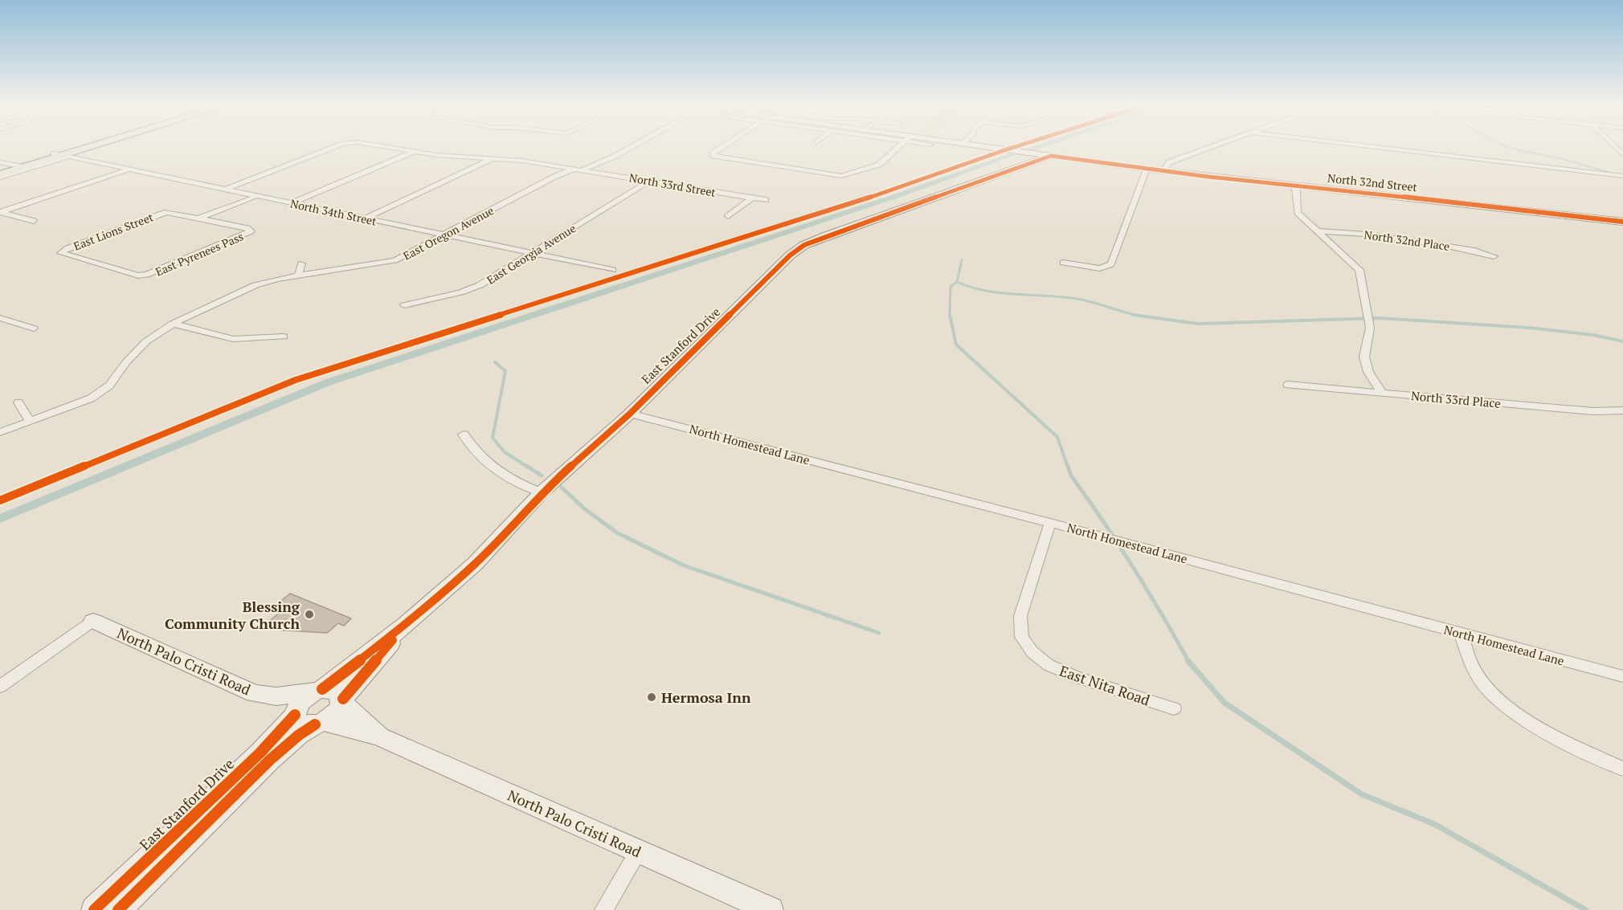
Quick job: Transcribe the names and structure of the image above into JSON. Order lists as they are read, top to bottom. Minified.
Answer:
{"streets":{"street":["North 32nd Street","North 33rd Street","North 34th Street","East Lions Street","East Oregon Avenue","North 32nd Place","East Pyrenees Pass","East Georgia Avenue","East Stanford Drive","North 33rd Place","North Homestead Lane","North Palo Cristi Road","East Nita Road"]},"crossings":[["North 32nd Street","East Stanford Drive"],["North 33rd Street","North 34th Street"],["North 33rd Street","East Oregon Avenue"],["North 33rd Street","East Georgia Avenue"],["North 34th Street","East Oregon Avenue"],["North 34th Street","East Georgia Avenue"],["East Lions Street","East Pyrenees Pass"],["East Stanford Drive","North Homestead Lane"],["East Stanford Drive","North Palo Cristi Road"],["North Homestead Lane","East Nita Road"]],"places":["Blessing Community Church","Hermosa Inn"]}
